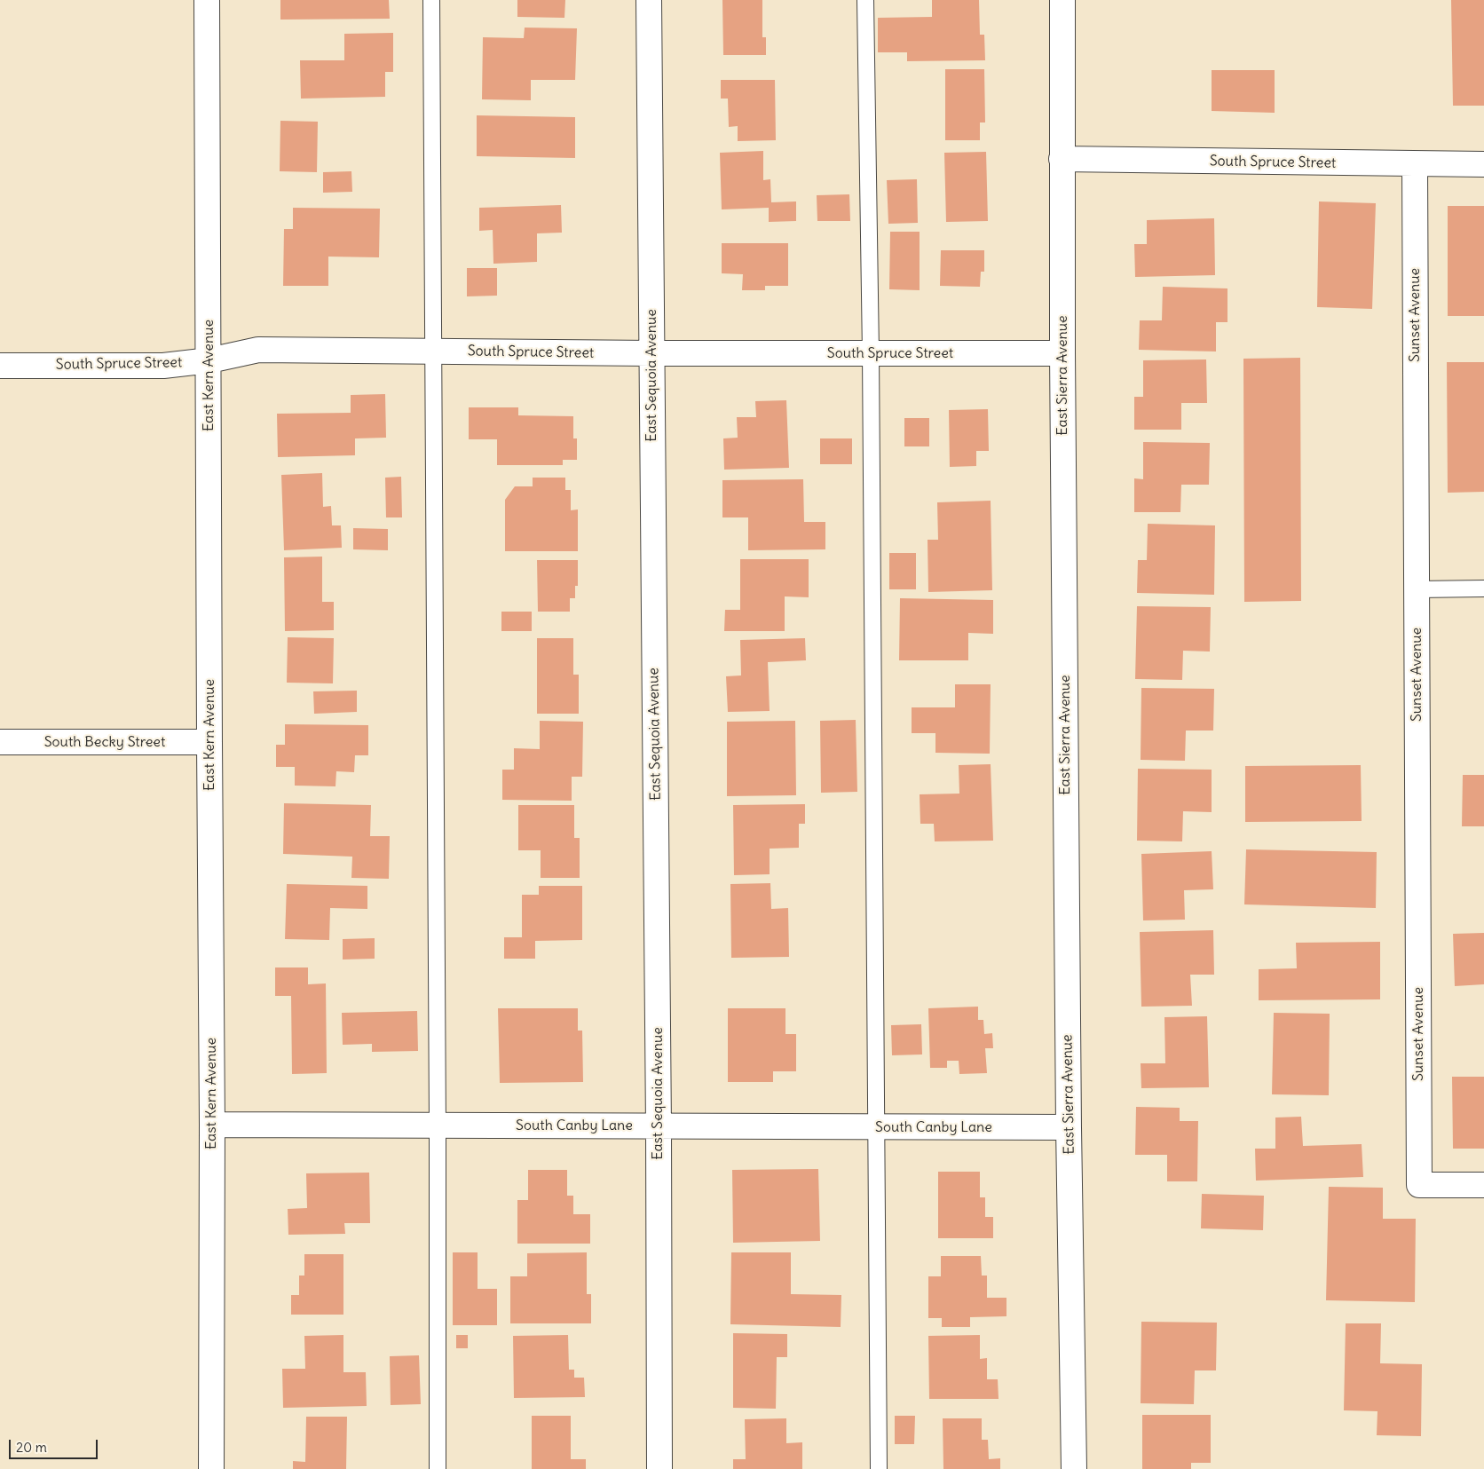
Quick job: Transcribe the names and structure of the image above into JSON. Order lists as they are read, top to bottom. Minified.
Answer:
{"streets":{"street":["South Spruce Street","Sunset Avenue","East Kern Avenue","East Sequoia Avenue","East Sierra Avenue","South Becky Street","South Canby Lane"]},"crossings":[["South Spruce Street","Sunset Avenue"],["South Spruce Street","East Kern Avenue"],["South Spruce Street","East Sequoia Avenue"],["South Spruce Street","East Sierra Avenue"],["East Kern Avenue","South Becky Street"],["East Kern Avenue","South Canby Lane"],["East Sequoia Avenue","South Canby Lane"],["East Sierra Avenue","South Canby Lane"]],"scale_bar":"20 m"}
